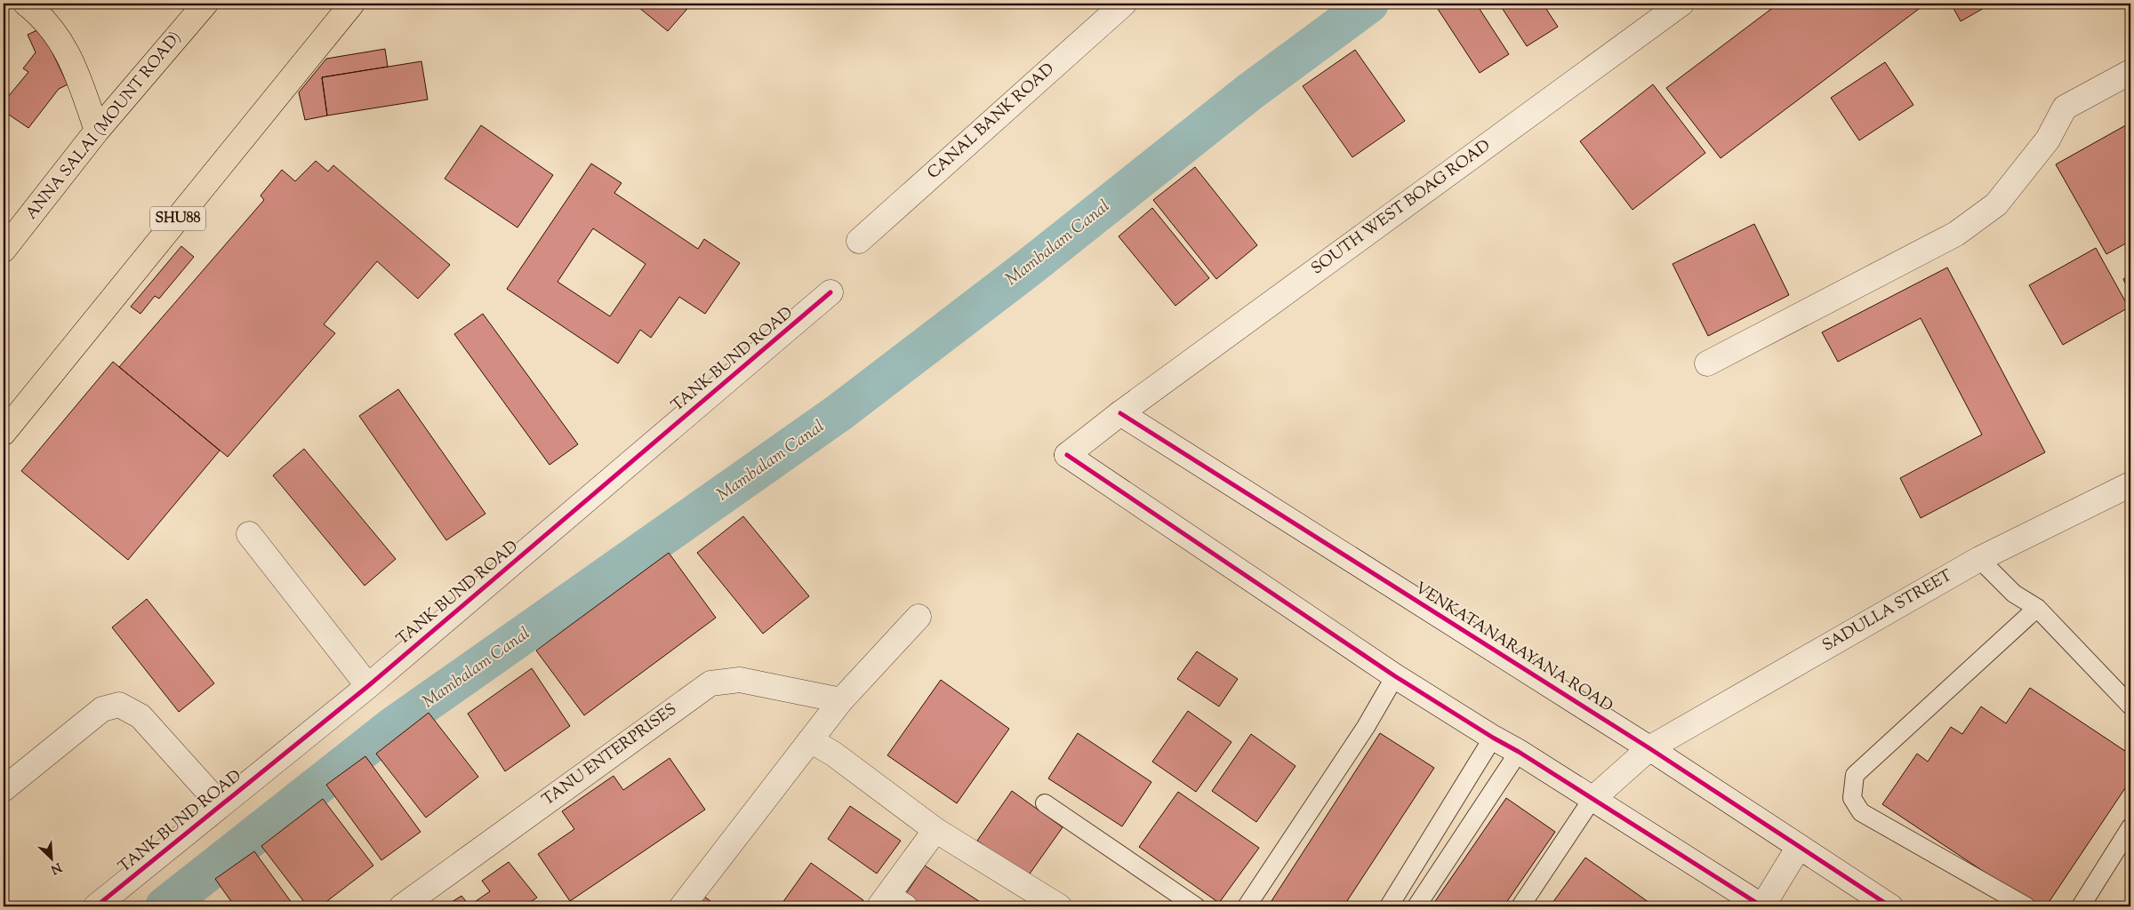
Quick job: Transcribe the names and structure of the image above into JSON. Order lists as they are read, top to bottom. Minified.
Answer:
{"streets":{"main road":["ANNA SALAI (MOUNT ROAD)","SHU88"],"street":["CANAL BANK ROAD","SOUTH WEST BOAG ROAD","TANK BUND ROAD","SADULLA STREET","VENKATANARAYANA ROAD","TANU ENTERPRISES"]},"crossings":[["SOUTH WEST BOAG ROAD","VENKATANARAYANA ROAD"],["SADULLA STREET","VENKATANARAYANA ROAD"]],"water":["Mambalam Canal"],"north":"bottom right"}
